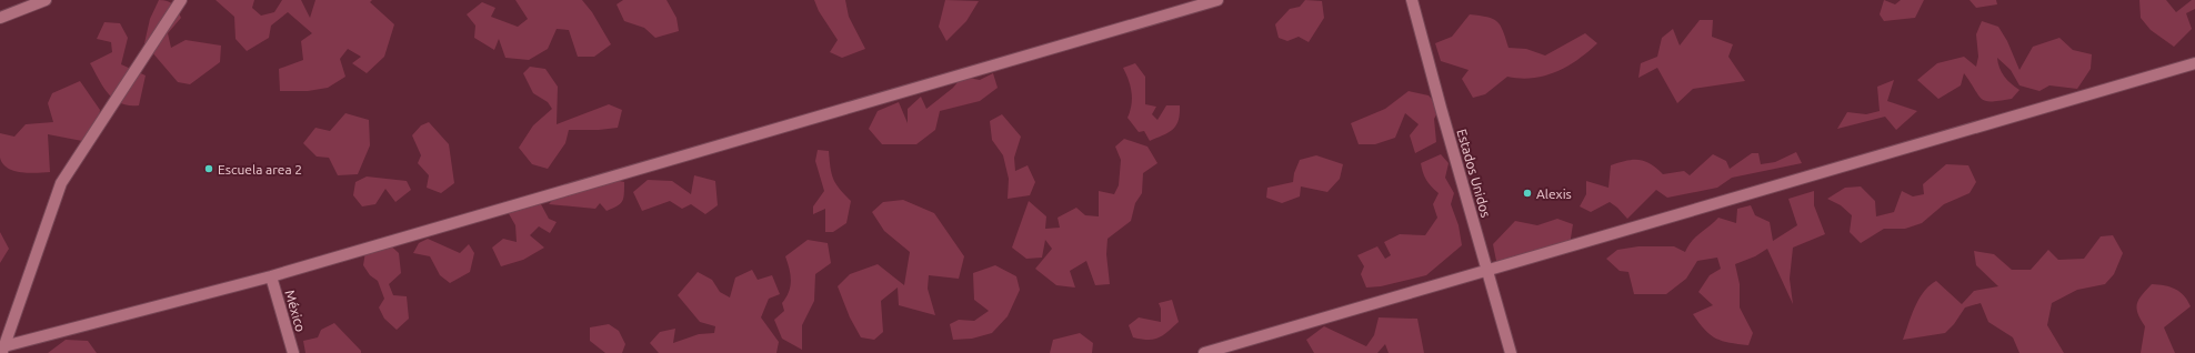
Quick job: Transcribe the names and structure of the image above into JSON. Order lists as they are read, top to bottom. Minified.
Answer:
{"streets":{"street":["Estados Unidos","México"]},"places":["Escuela area 2","Alexis"]}
